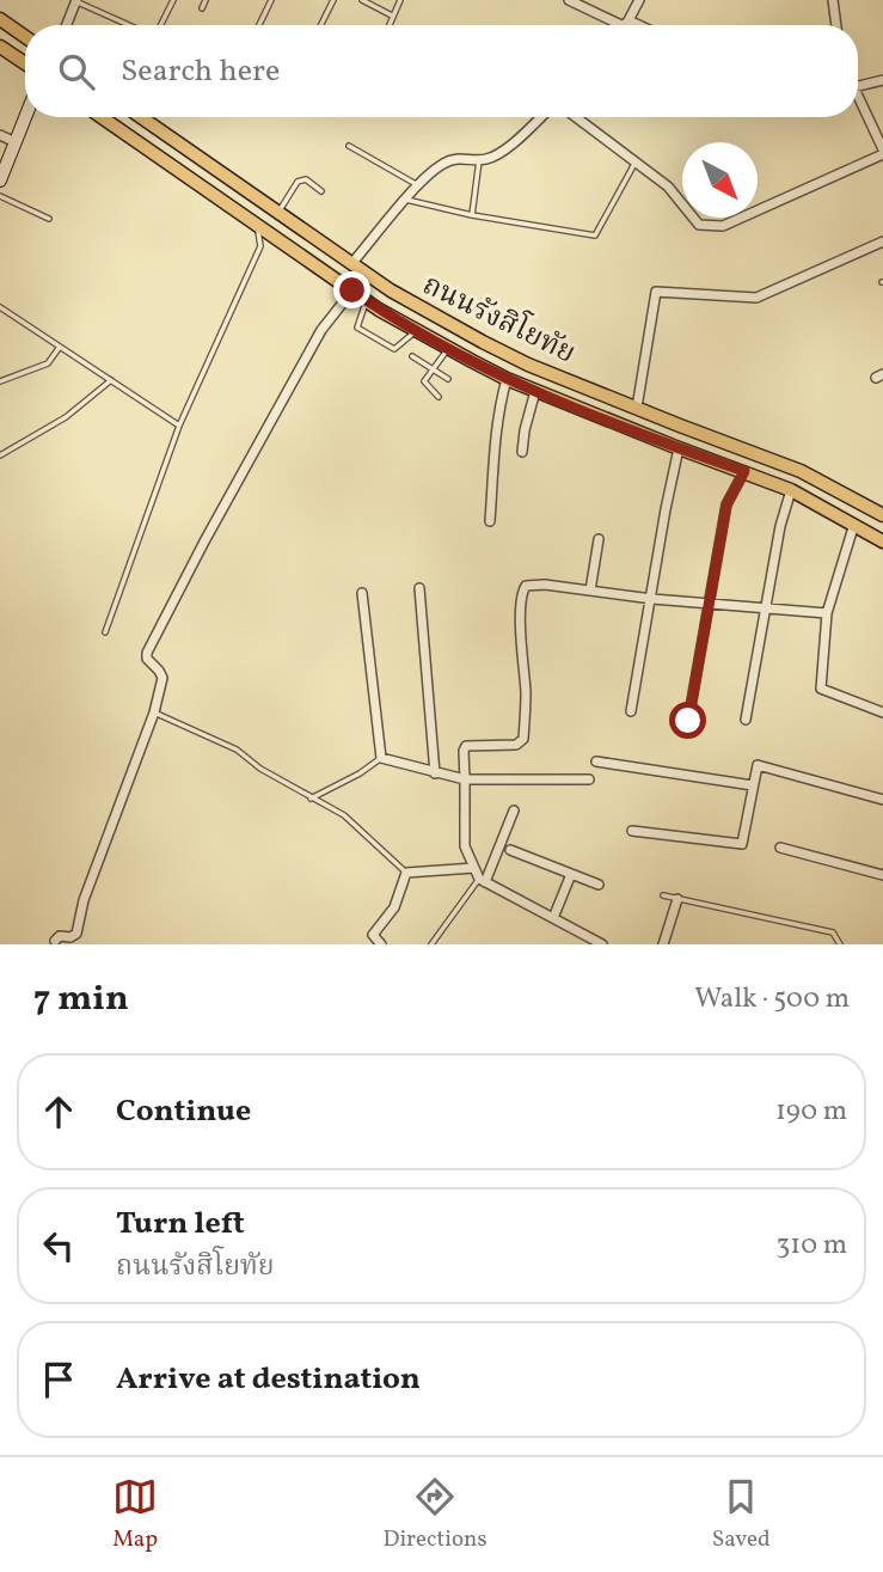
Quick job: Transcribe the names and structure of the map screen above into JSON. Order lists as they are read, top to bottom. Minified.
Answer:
{"streets":{"main road":["ถนนรังสิโยทัย"]},"north":"bottom right","page":{"search":"Search here","heading":["7 min","Walk · 500 m"],"list":[["Continue","190 m"],["Turn left","ถนนรังสิโยทัย","310 m"],"Arrive at destination"],"nav":["Map","Directions","Saved"]}}
